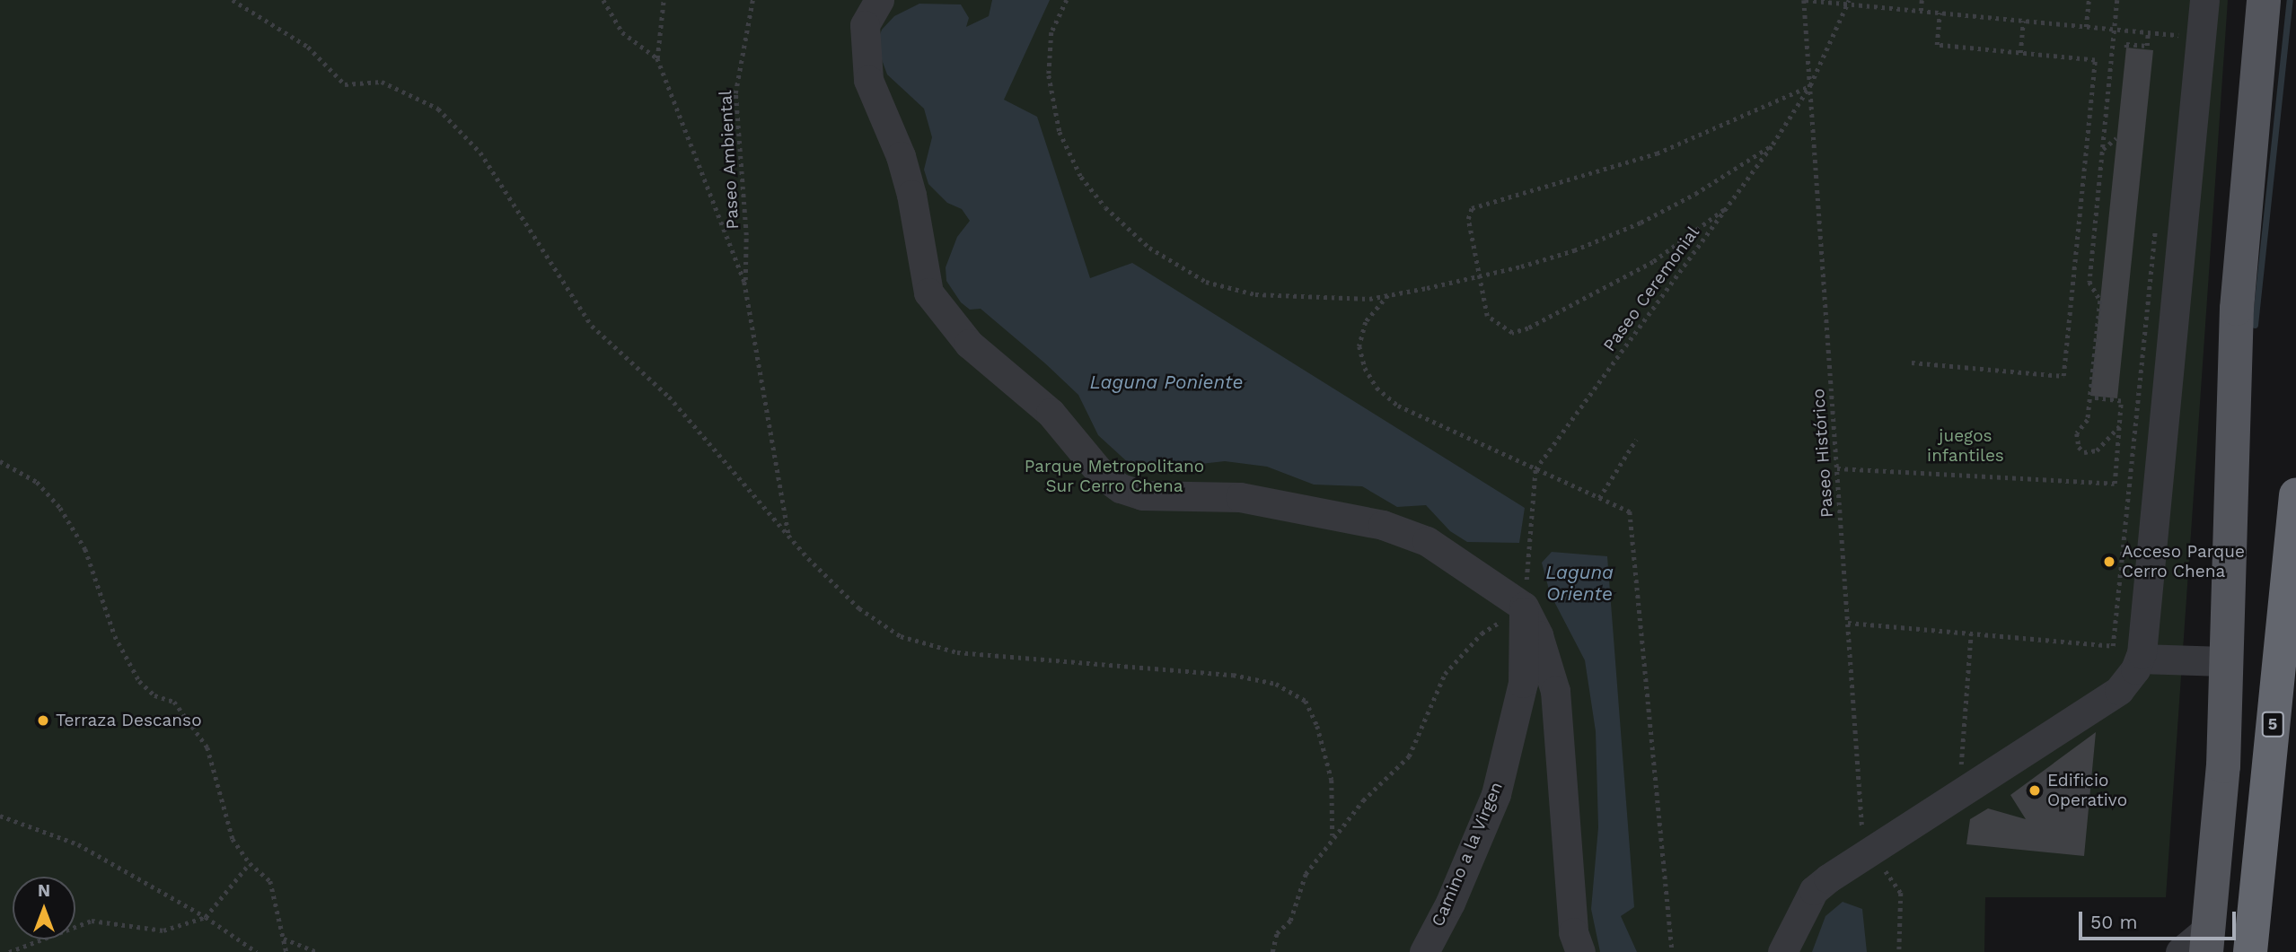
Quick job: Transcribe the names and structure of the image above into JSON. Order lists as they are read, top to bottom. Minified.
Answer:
{"streets":{"highway":["5"],"lane":["Camino a la Virgen"],"path":["Paseo Ambiental","Paseo Ceremonial","Paseo Histórico"]},"crossings":[["Paseo Ceremonial","Paseo Histórico"]],"water":["Laguna Poniente","Laguna Oriente"],"parks":["juegos infantiles","Parque Metropolitano Sur Cerro Chena"],"places":["Acceso Parque Cerro Chena","Terraza Descanso","Edificio Operativo"],"scale_bar":"50 m","north":"top"}
